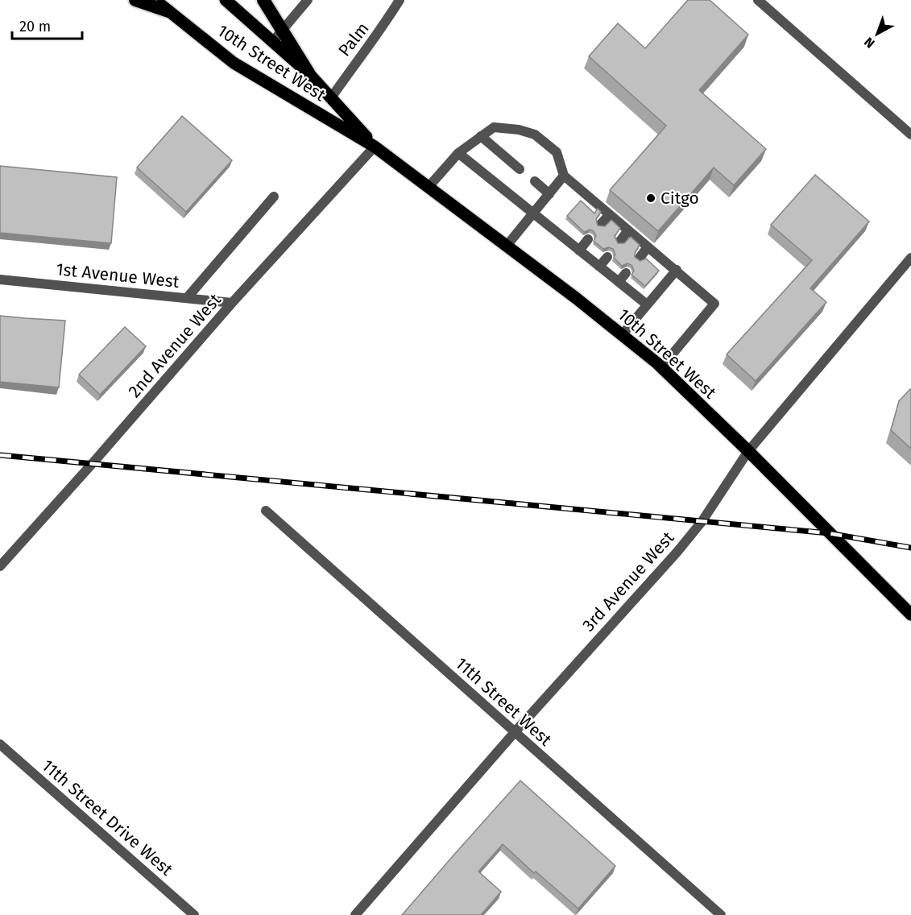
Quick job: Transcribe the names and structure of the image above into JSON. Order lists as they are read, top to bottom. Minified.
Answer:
{"streets":{"main road":["10th Street West"],"street":["Palm","1st Avenue West","2nd Avenue West","3rd Avenue West","11th Street West","11th Street Drive West"]},"crossings":[["Palm","10th Street West"],["10th Street West","2nd Avenue West"],["10th Street West","3rd Avenue West"],["1st Avenue West","2nd Avenue West"],["3rd Avenue West","11th Street West"]],"places":["Citgo"],"scale_bar":"20 m","north":"bottom left"}
